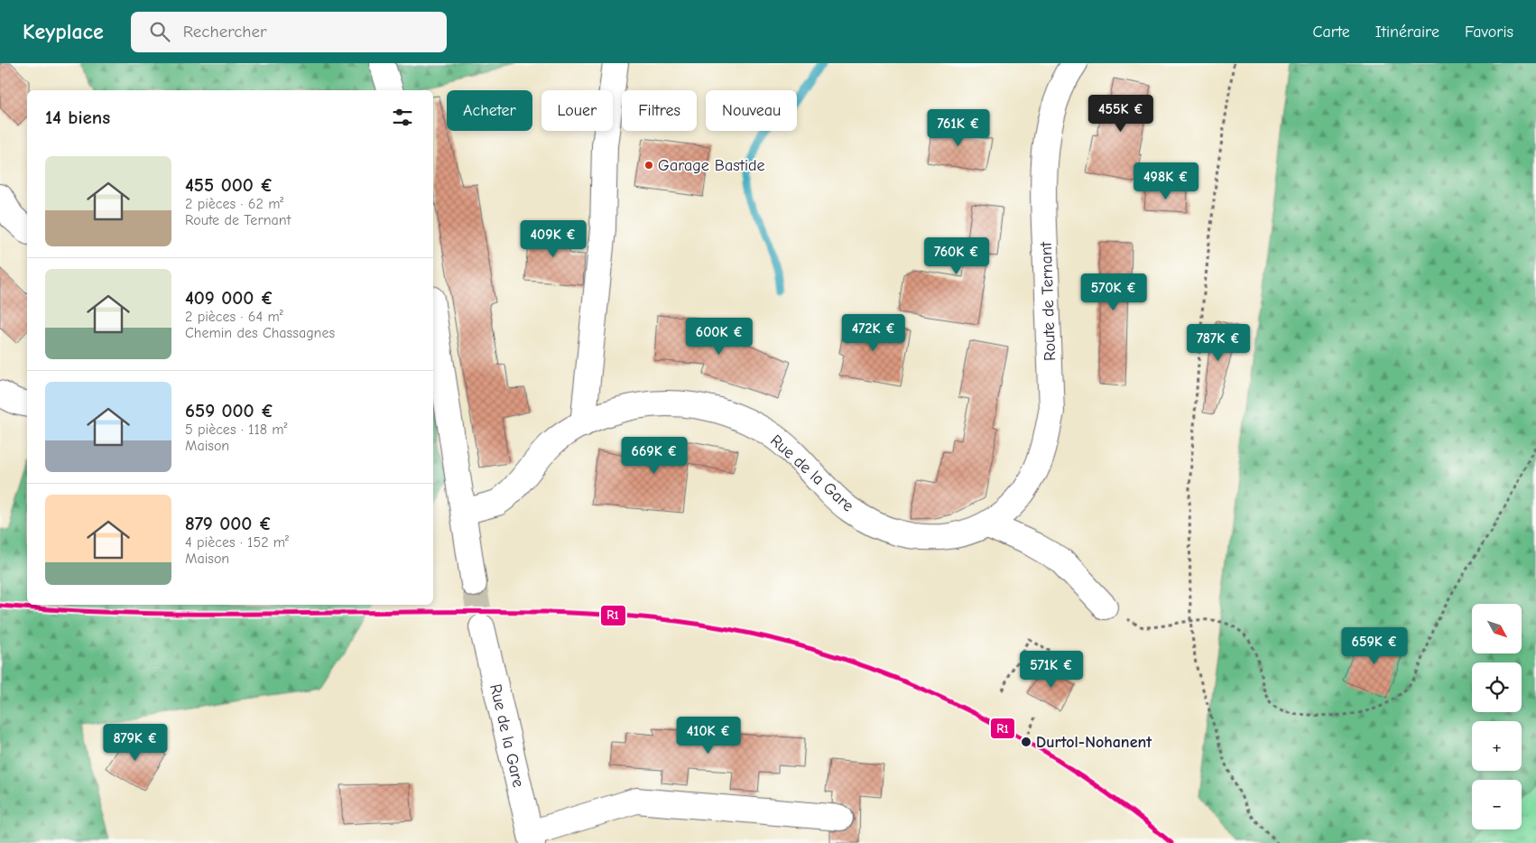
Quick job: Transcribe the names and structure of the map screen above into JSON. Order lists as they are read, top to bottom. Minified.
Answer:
{"streets":{"street":["Route de Ternant","Rue de la Gare"]},"crossings":[["Route de Ternant","Rue de la Gare"]],"places":["Garage Bastide","Durtol-Nohanent"],"lines":["transit line R1"],"north":"bottom right","page":{"header":"Keyplace","search":"Rechercher","nav":["Carte","Itinéraire","Favoris"],"chip":["Acheter","Louer","Filtres","Nouveau"],"heading":"14 biens","price":["455K €","761K €","498K €","409K €","760K €","570K €","472K €","600K €","787K €","669K €","659K €","571K €","410K €","879K €"],"list":[{"name":"455 000 €","note":"2 pièces · 62 m² · Route de Ternant"},{"name":"409 000 €","note":"2 pièces · 64 m² · Chemin des Chassagnes"},{"name":"659 000 €","note":"5 pièces · 118 m² · Maison"},{"name":"879 000 €","note":"4 pièces · 152 m² · Maison"}],"map_buttons":["+","−"]}}
